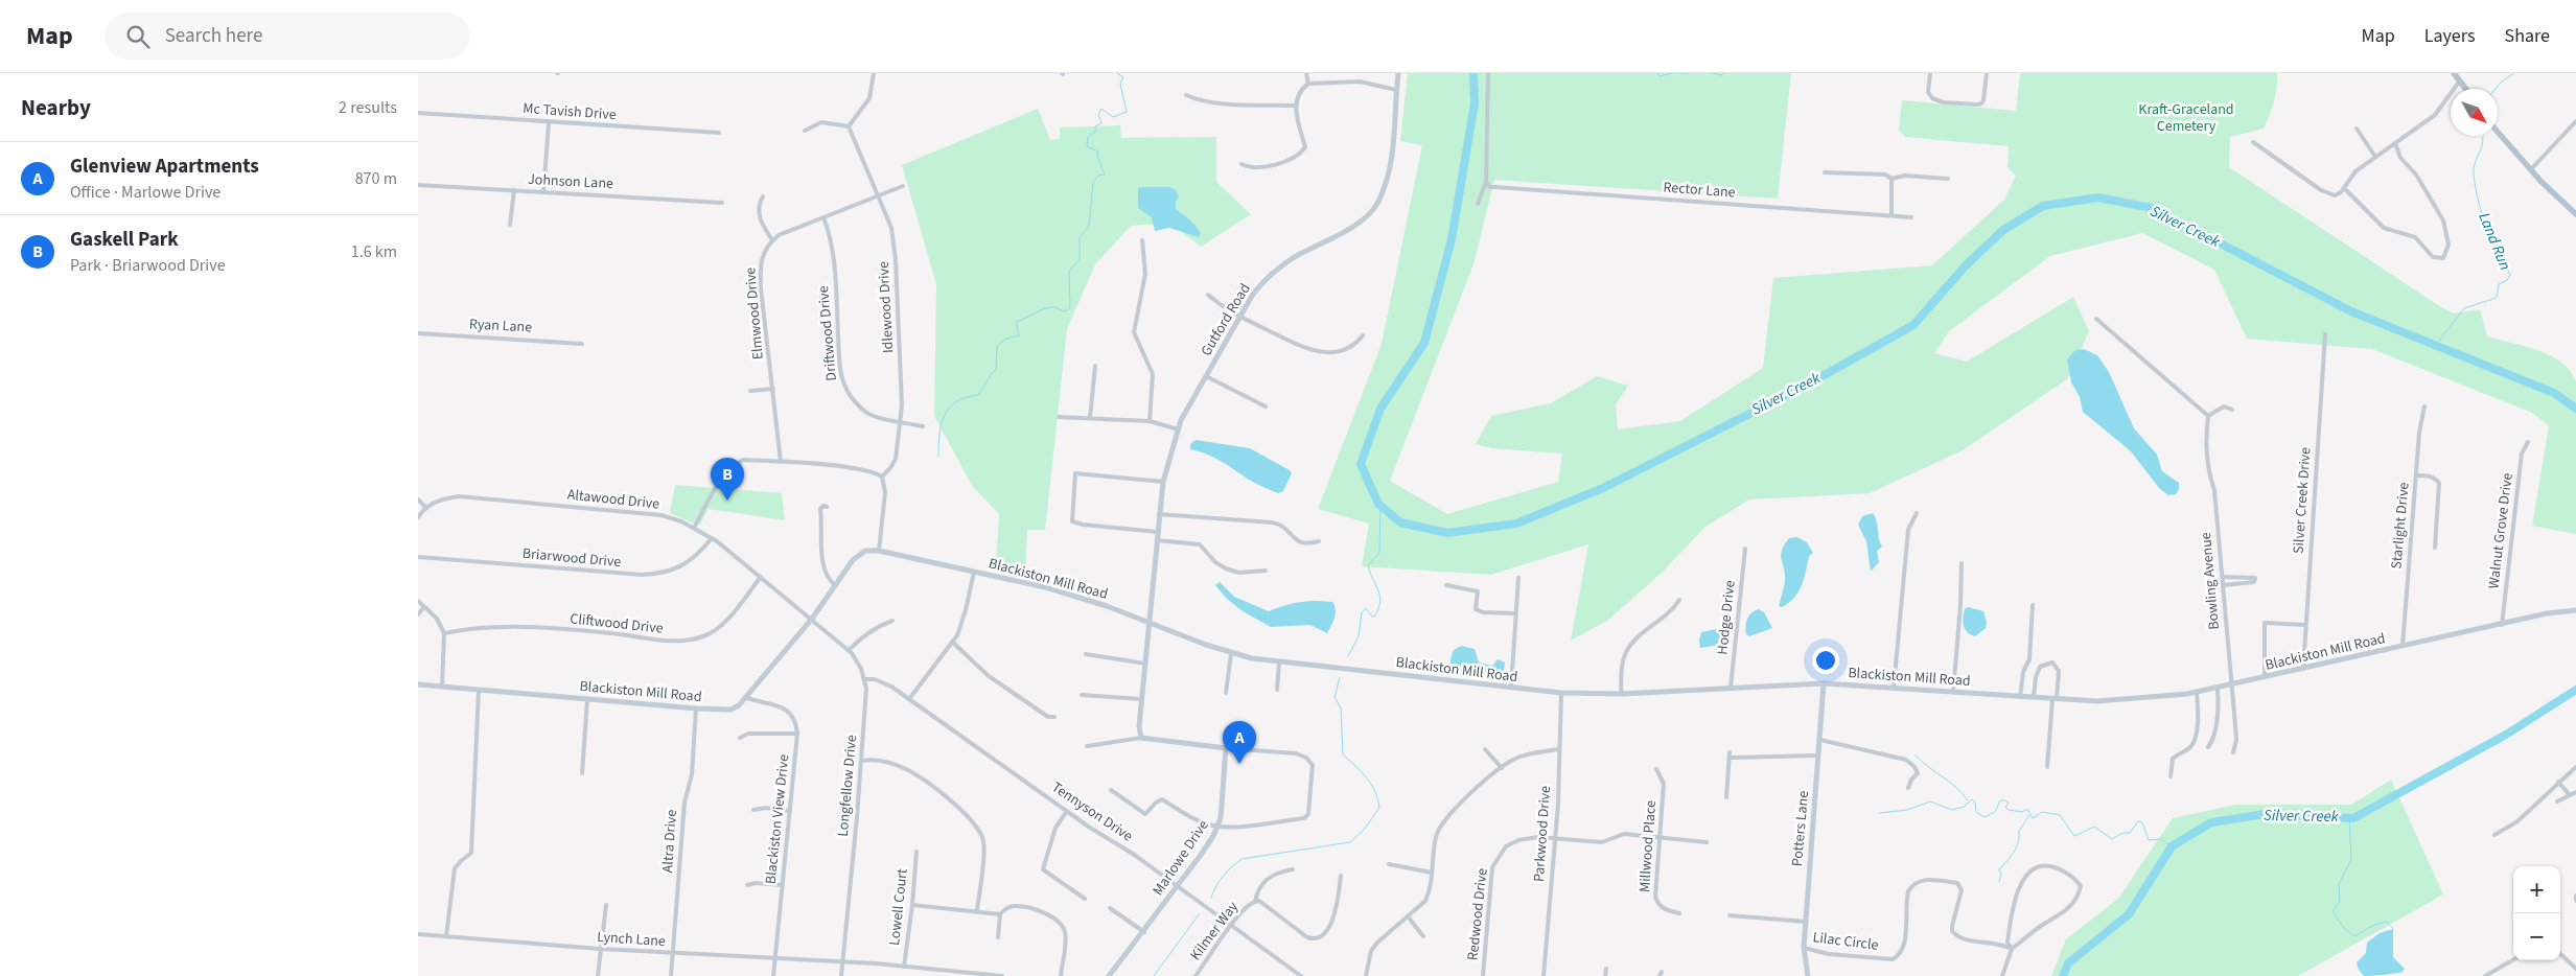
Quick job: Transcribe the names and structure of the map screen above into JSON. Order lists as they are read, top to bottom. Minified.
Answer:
{"streets":{"main road":["Gutford Road","Blackiston Mill Road","Potters Lane","Marlowe Drive"],"street":["Mc Tavish Drive","Johnson Lane","Rector Lane","Idlewood Drive","Elmwood Drive","Ryan Lane","Driftwood Drive","Altawood Drive","Silver Creek Drive","Starlight Drive","Walnut Grove Drive","Briarwood Drive","Bowling Avenue","Hodge Drive","Cliftwood Drive","Longfellow Drive","Tennyson Drive","Blackiston View Drive","Parkwood Drive","Altra Drive","Millwood Place","Lowell Court","Redwood Drive","Kilmer Way","Lynch Lane","Lilac Circle"]},"crossings":[["Idlewood Drive","Driftwood Drive"],["Gutford Road","Blackiston Mill Road"],["Altawood Drive","Briarwood Drive"],["Altawood Drive","Blackiston Mill Road"],["Altawood Drive","Cliftwood Drive"],["Altawood Drive","Longfellow Drive"],["Silver Creek Drive","Blackiston Mill Road"],["Starlight Drive","Blackiston Mill Road"],["Walnut Grove Drive","Blackiston Mill Road"],["Blackiston Mill Road","Bowling Avenue"],["Blackiston Mill Road","Hodge Drive"],["Blackiston Mill Road","Longfellow Drive"],["Blackiston Mill Road","Potters Lane"],["Blackiston Mill Road","Parkwood Drive"],["Blackiston Mill Road","Altra Drive"],["Longfellow Drive","Tennyson Drive"],["Longfellow Drive","Lynch Lane"],["Tennyson Drive","Marlowe Drive"],["Tennyson Drive","Kilmer Way"],["Blackiston View Drive","Lynch Lane"],["Potters Lane","Lilac Circle"],["Parkwood Drive","Redwood Drive"],["Altra Drive","Lynch Lane"],["Millwood Place","Redwood Drive"]],"water":["Silver Creek","Land Run"],"parks":["Kraft-Graceland Cemetery"],"north":"bottom right","page":{"header":"Map","search":"Search here","nav":["Map","Layers","Share"],"heading":["Nearby","2 results"],"list":[{"mark":"A","name":"Glenview Apartments","note":"Office · Marlowe Drive","value":"870 m"},{"mark":"B","name":"Gaskell Park","note":"Park · Briarwood Drive","value":"1.6 km"}],"pins":["B","A"],"map_buttons":["+","−"]}}
